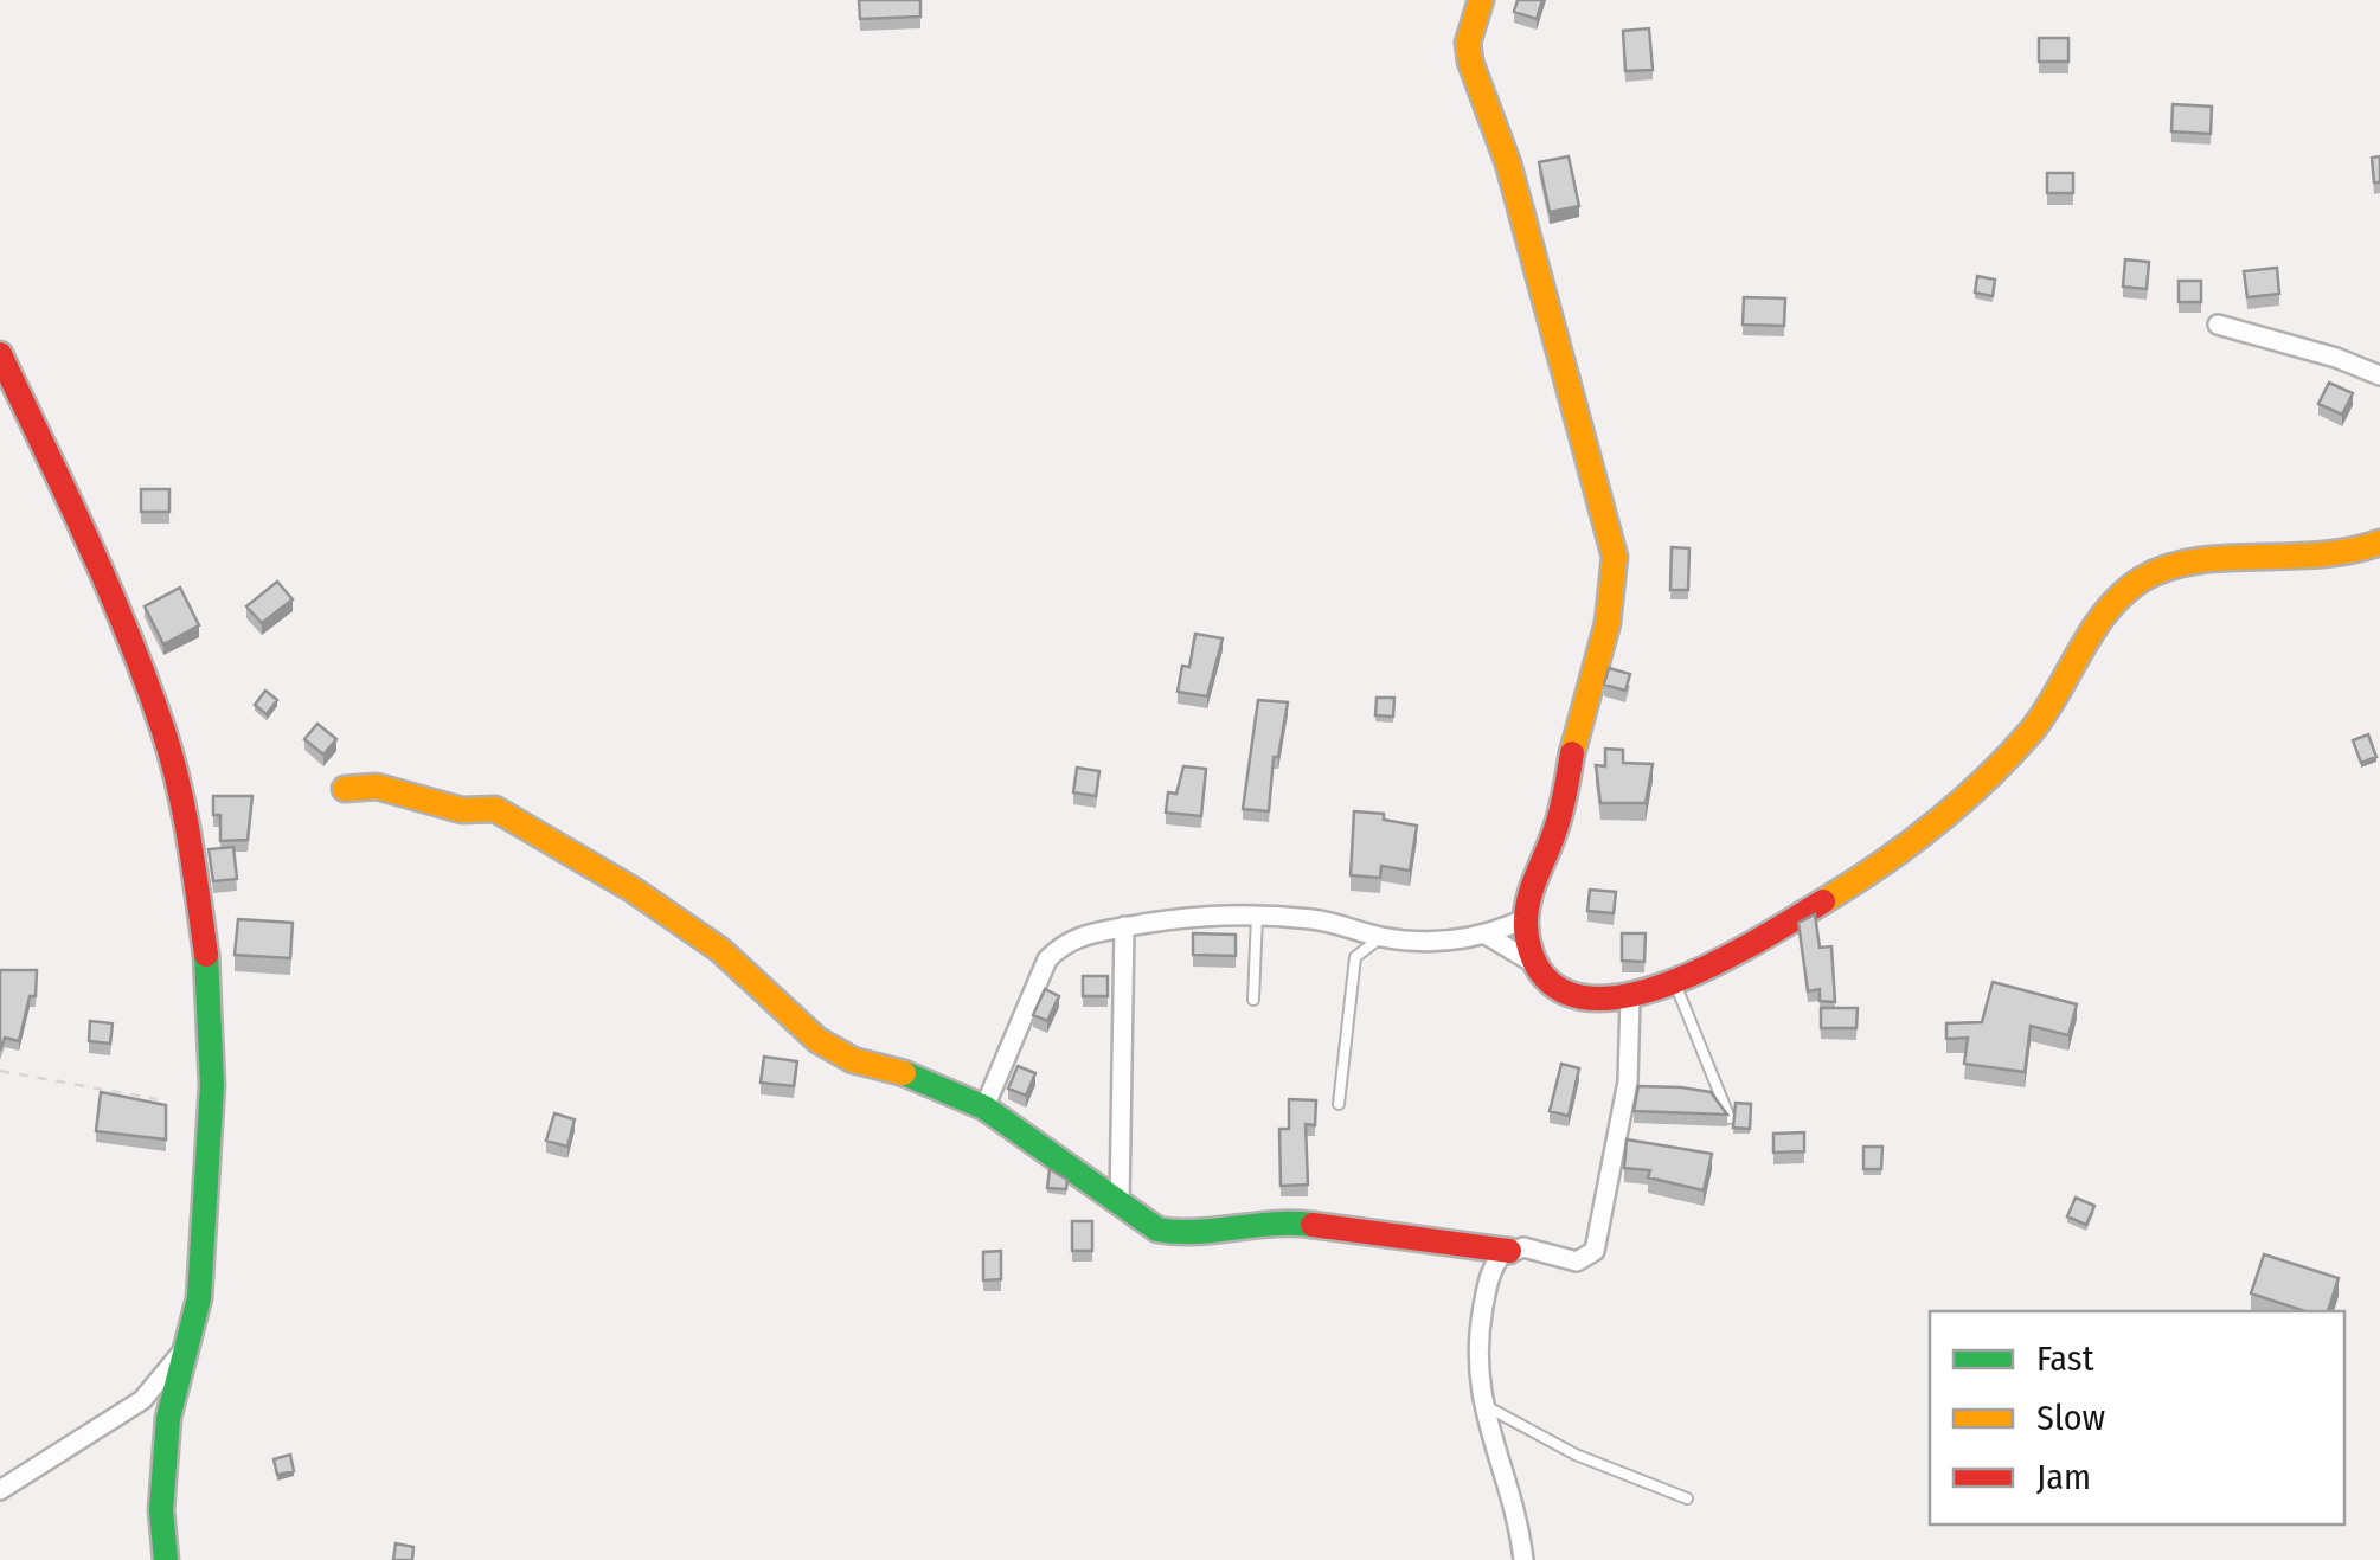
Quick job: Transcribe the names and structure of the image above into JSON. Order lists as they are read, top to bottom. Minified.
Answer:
{"legend":["Fast","Slow","Jam"]}
